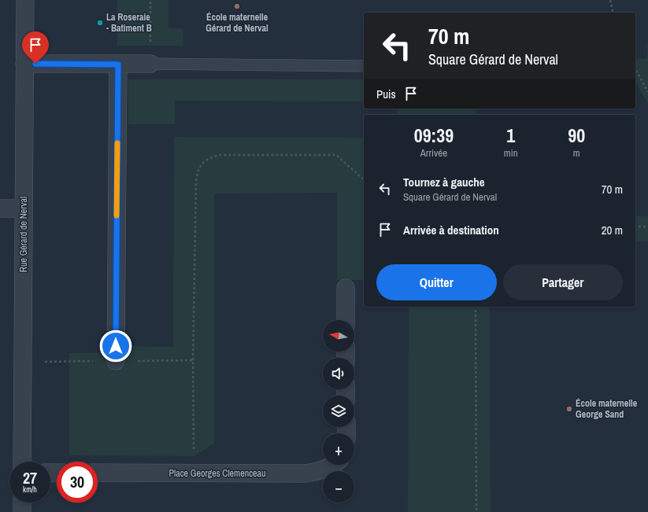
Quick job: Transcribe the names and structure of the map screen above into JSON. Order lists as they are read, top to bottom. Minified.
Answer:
{"streets":{"street":["Rue Gérard de Nerval","Place Georges Clemenceau"]},"places":["École maternelle Gérard de Nerval","La Roseraie - Batiment B","École maternelle George Sand"],"north":"left","page":{"turn":["70 m","Square Gérard de Nerval"],"then":"Puis","eta":["09:39","Arrivée","1","min","90","m"],"list":[{"name":"Tournez à gauche","note":"Square Gérard de Nerval","value":"70 m"},{"name":"Arrivée à destination","value":"20 m"}],"buttons":["Quitter","Partager"],"map_buttons":["+","−"],"speed":"27 km/h","limit":"30"}}
